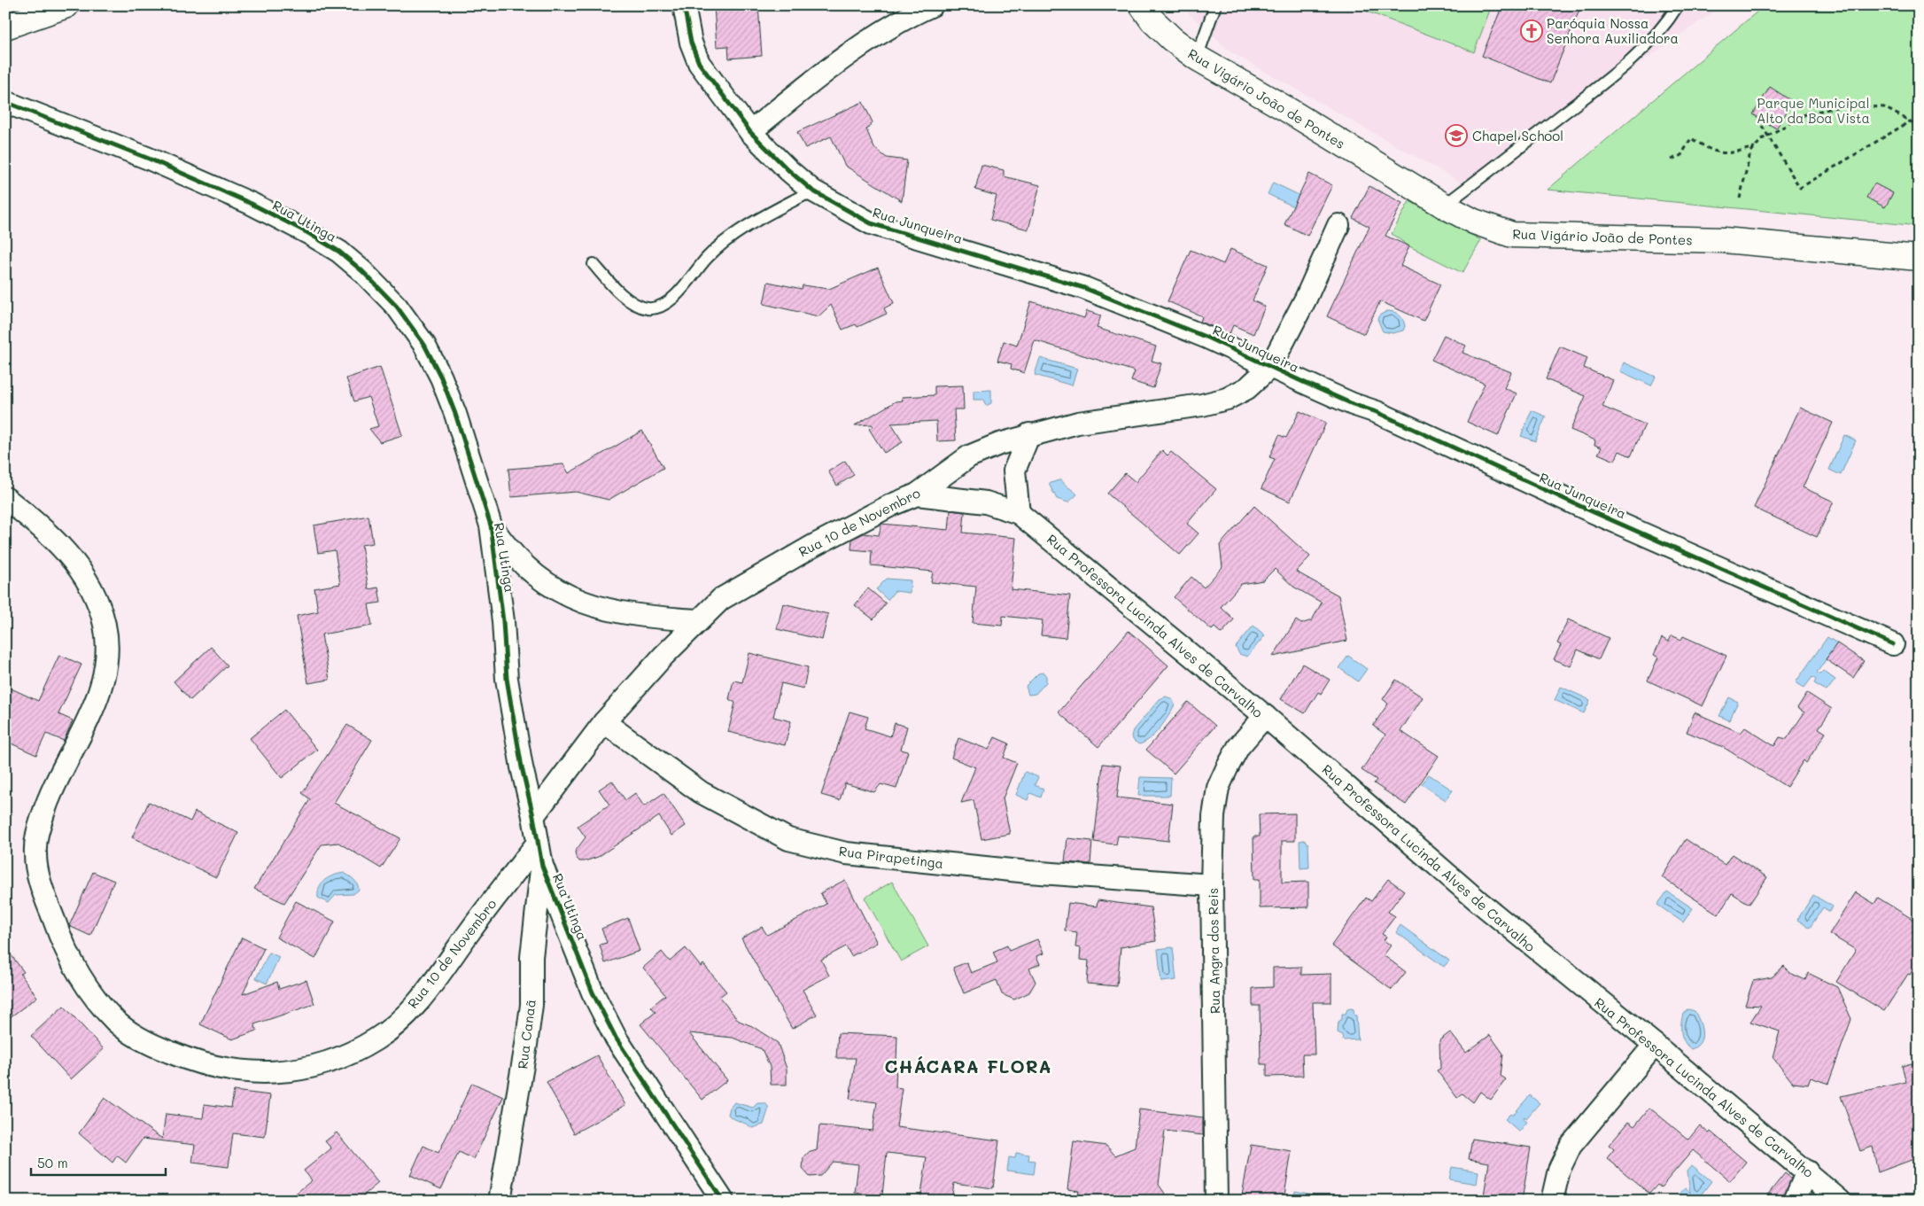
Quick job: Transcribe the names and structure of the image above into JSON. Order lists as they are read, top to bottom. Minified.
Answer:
{"streets":{"street":["Rua Vigário João de Pontes","Rua Utinga","Rua Junqueira","Rua 10 de Novembro","Rua Professora Lucinda Alves de Carvalho","Rua Pirapetinga","Rua Angra dos Reis","Rua Canaã"]},"crossings":[["Rua Utinga","Rua 10 de Novembro"],["Rua Utinga","Rua Canaã"],["Rua Junqueira","Rua 10 de Novembro"],["Rua 10 de Novembro","Rua Professora Lucinda Alves de Carvalho"],["Rua 10 de Novembro","Rua Pirapetinga"],["Rua Professora Lucinda Alves de Carvalho","Rua Angra dos Reis"],["Rua Pirapetinga","Rua Angra dos Reis"]],"districts":["CHÁCARA FLORA"],"parks":["Parque Municipal Alto da Boa Vista"],"places":{"church":["Paróquia Nossa Senhora Auxiliadora"],"school or university":["Chapel School"]},"scale_bar":"50 m"}
